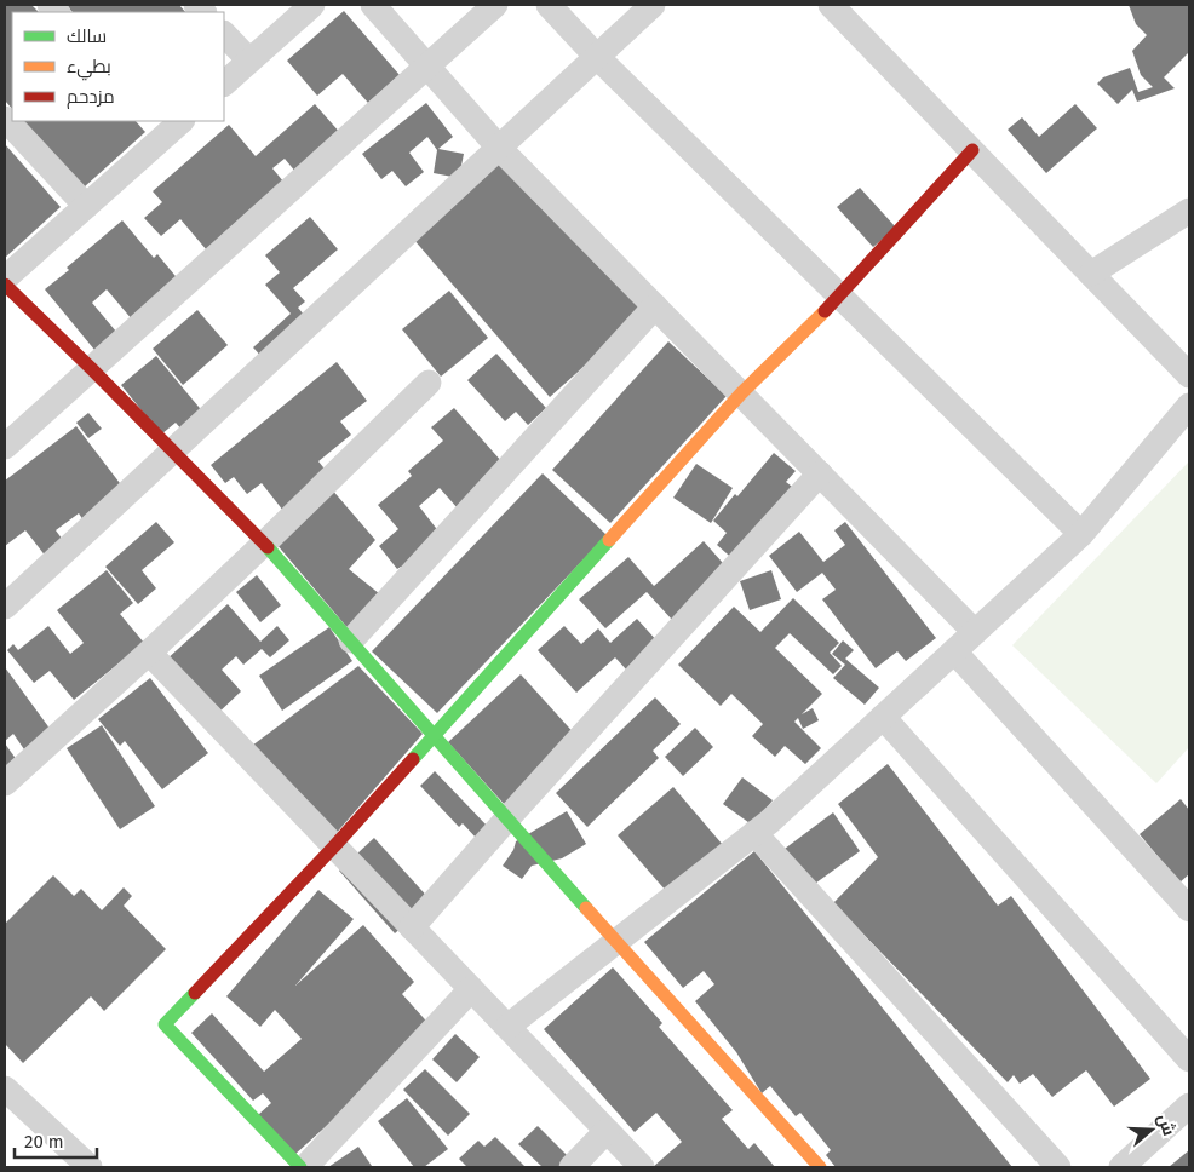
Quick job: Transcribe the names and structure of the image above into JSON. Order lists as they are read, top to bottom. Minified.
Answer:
{"legend":["سالك","بطيء","مزدحم"],"scale_bar":"20 m","north":"right"}
